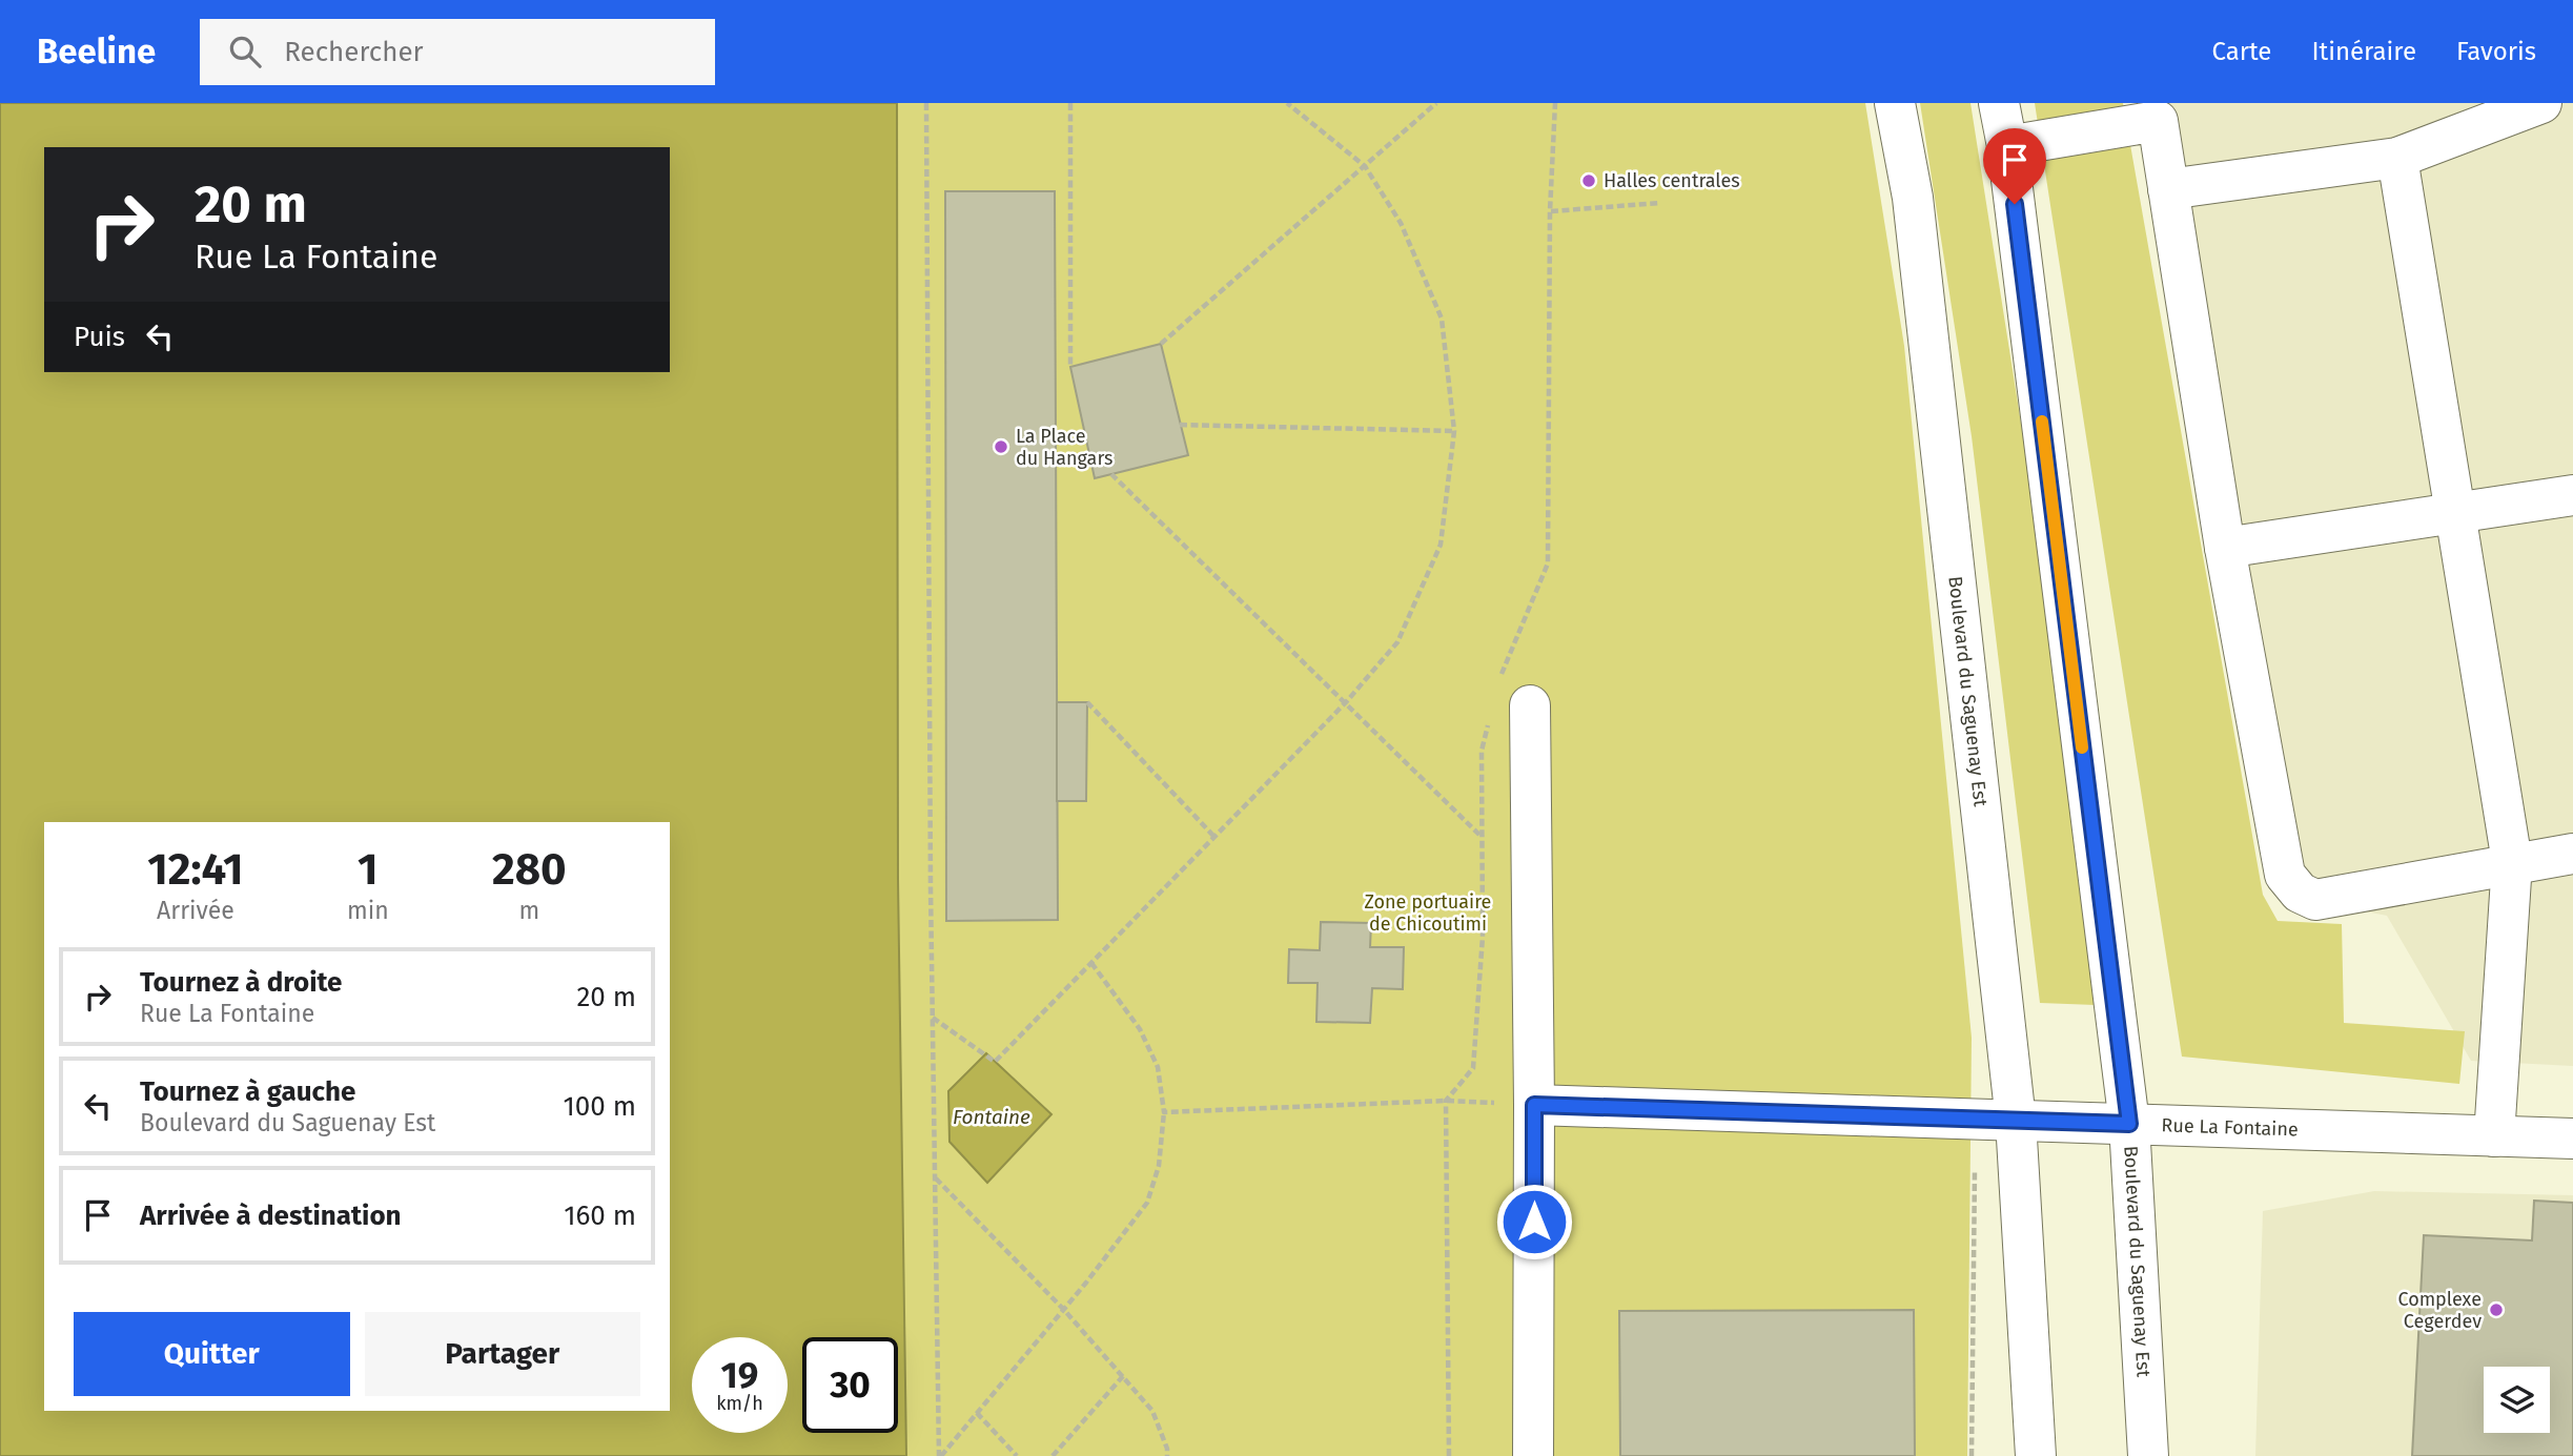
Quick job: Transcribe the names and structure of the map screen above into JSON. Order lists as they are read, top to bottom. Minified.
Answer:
{"streets":{"main road":["Boulevard du Saguenay Est","Rue La Fontaine"]},"crossings":[["Boulevard du Saguenay Est","Rue La Fontaine"]],"water":["Fontaine"],"parks":["Zone portuaire de Chicoutimi"],"places":["Halles centrales","La Place du Hangars","Complexe Cegerdev"],"page":{"header":"Beeline","search":"Rechercher","nav":["Carte","Itinéraire","Favoris"],"turn":["20 m","Rue La Fontaine"],"then":"Puis","eta":["12:41","Arrivée","1","min","280","m"],"list":[{"name":"Tournez à droite","note":"Rue La Fontaine","value":"20 m"},{"name":"Tournez à gauche","note":"Boulevard du Saguenay Est","value":"100 m"},{"name":"Arrivée à destination","value":"160 m"}],"buttons":["Quitter","Partager"],"speed":"19 km/h","limit":"30"}}
